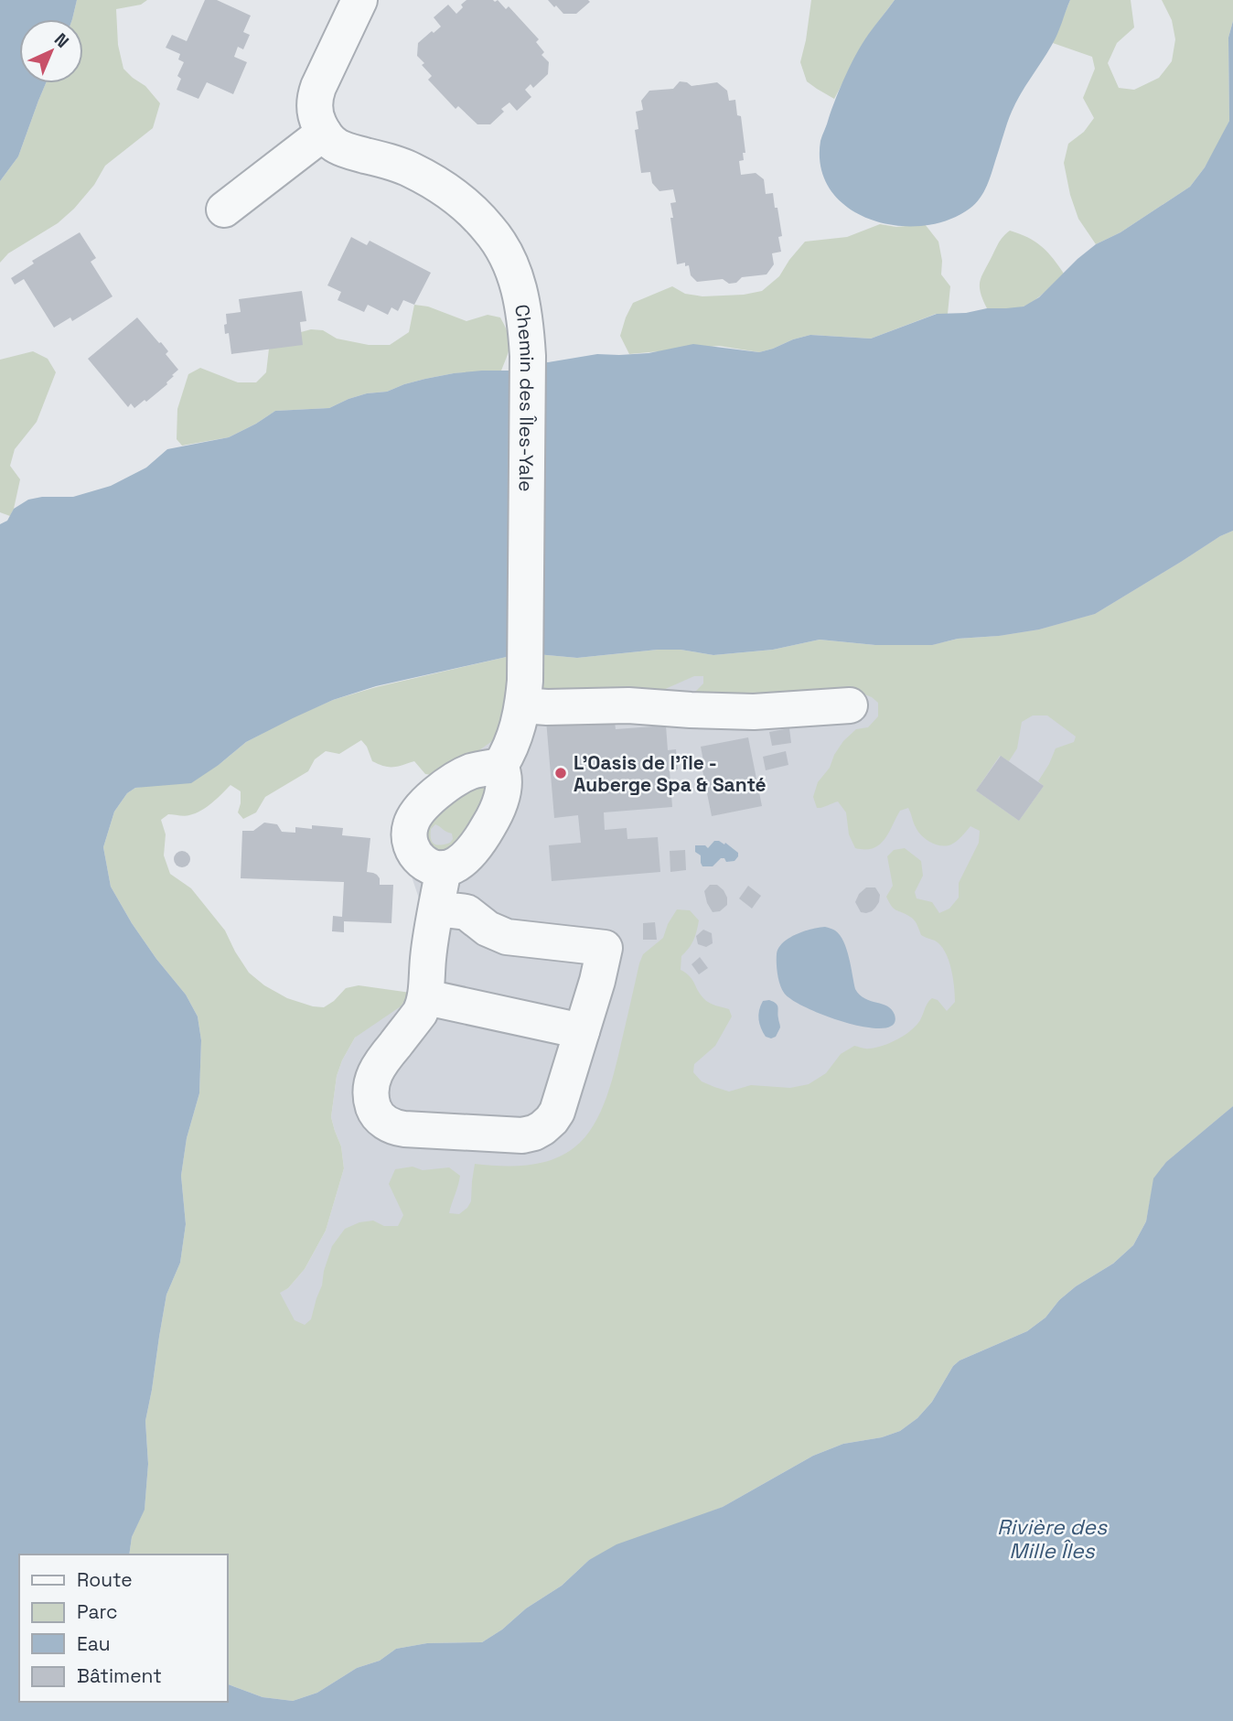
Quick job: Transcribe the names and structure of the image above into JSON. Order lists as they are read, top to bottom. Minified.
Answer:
{"streets":{"street":["Chemin des Îles-Yale"]},"water":["Rivière des Mille Îles"],"places":["L'Oasis de l'île - Auberge Spa & Santé"],"legend":["Route","Parc","Eau","Bâtiment"],"north":"top right"}
